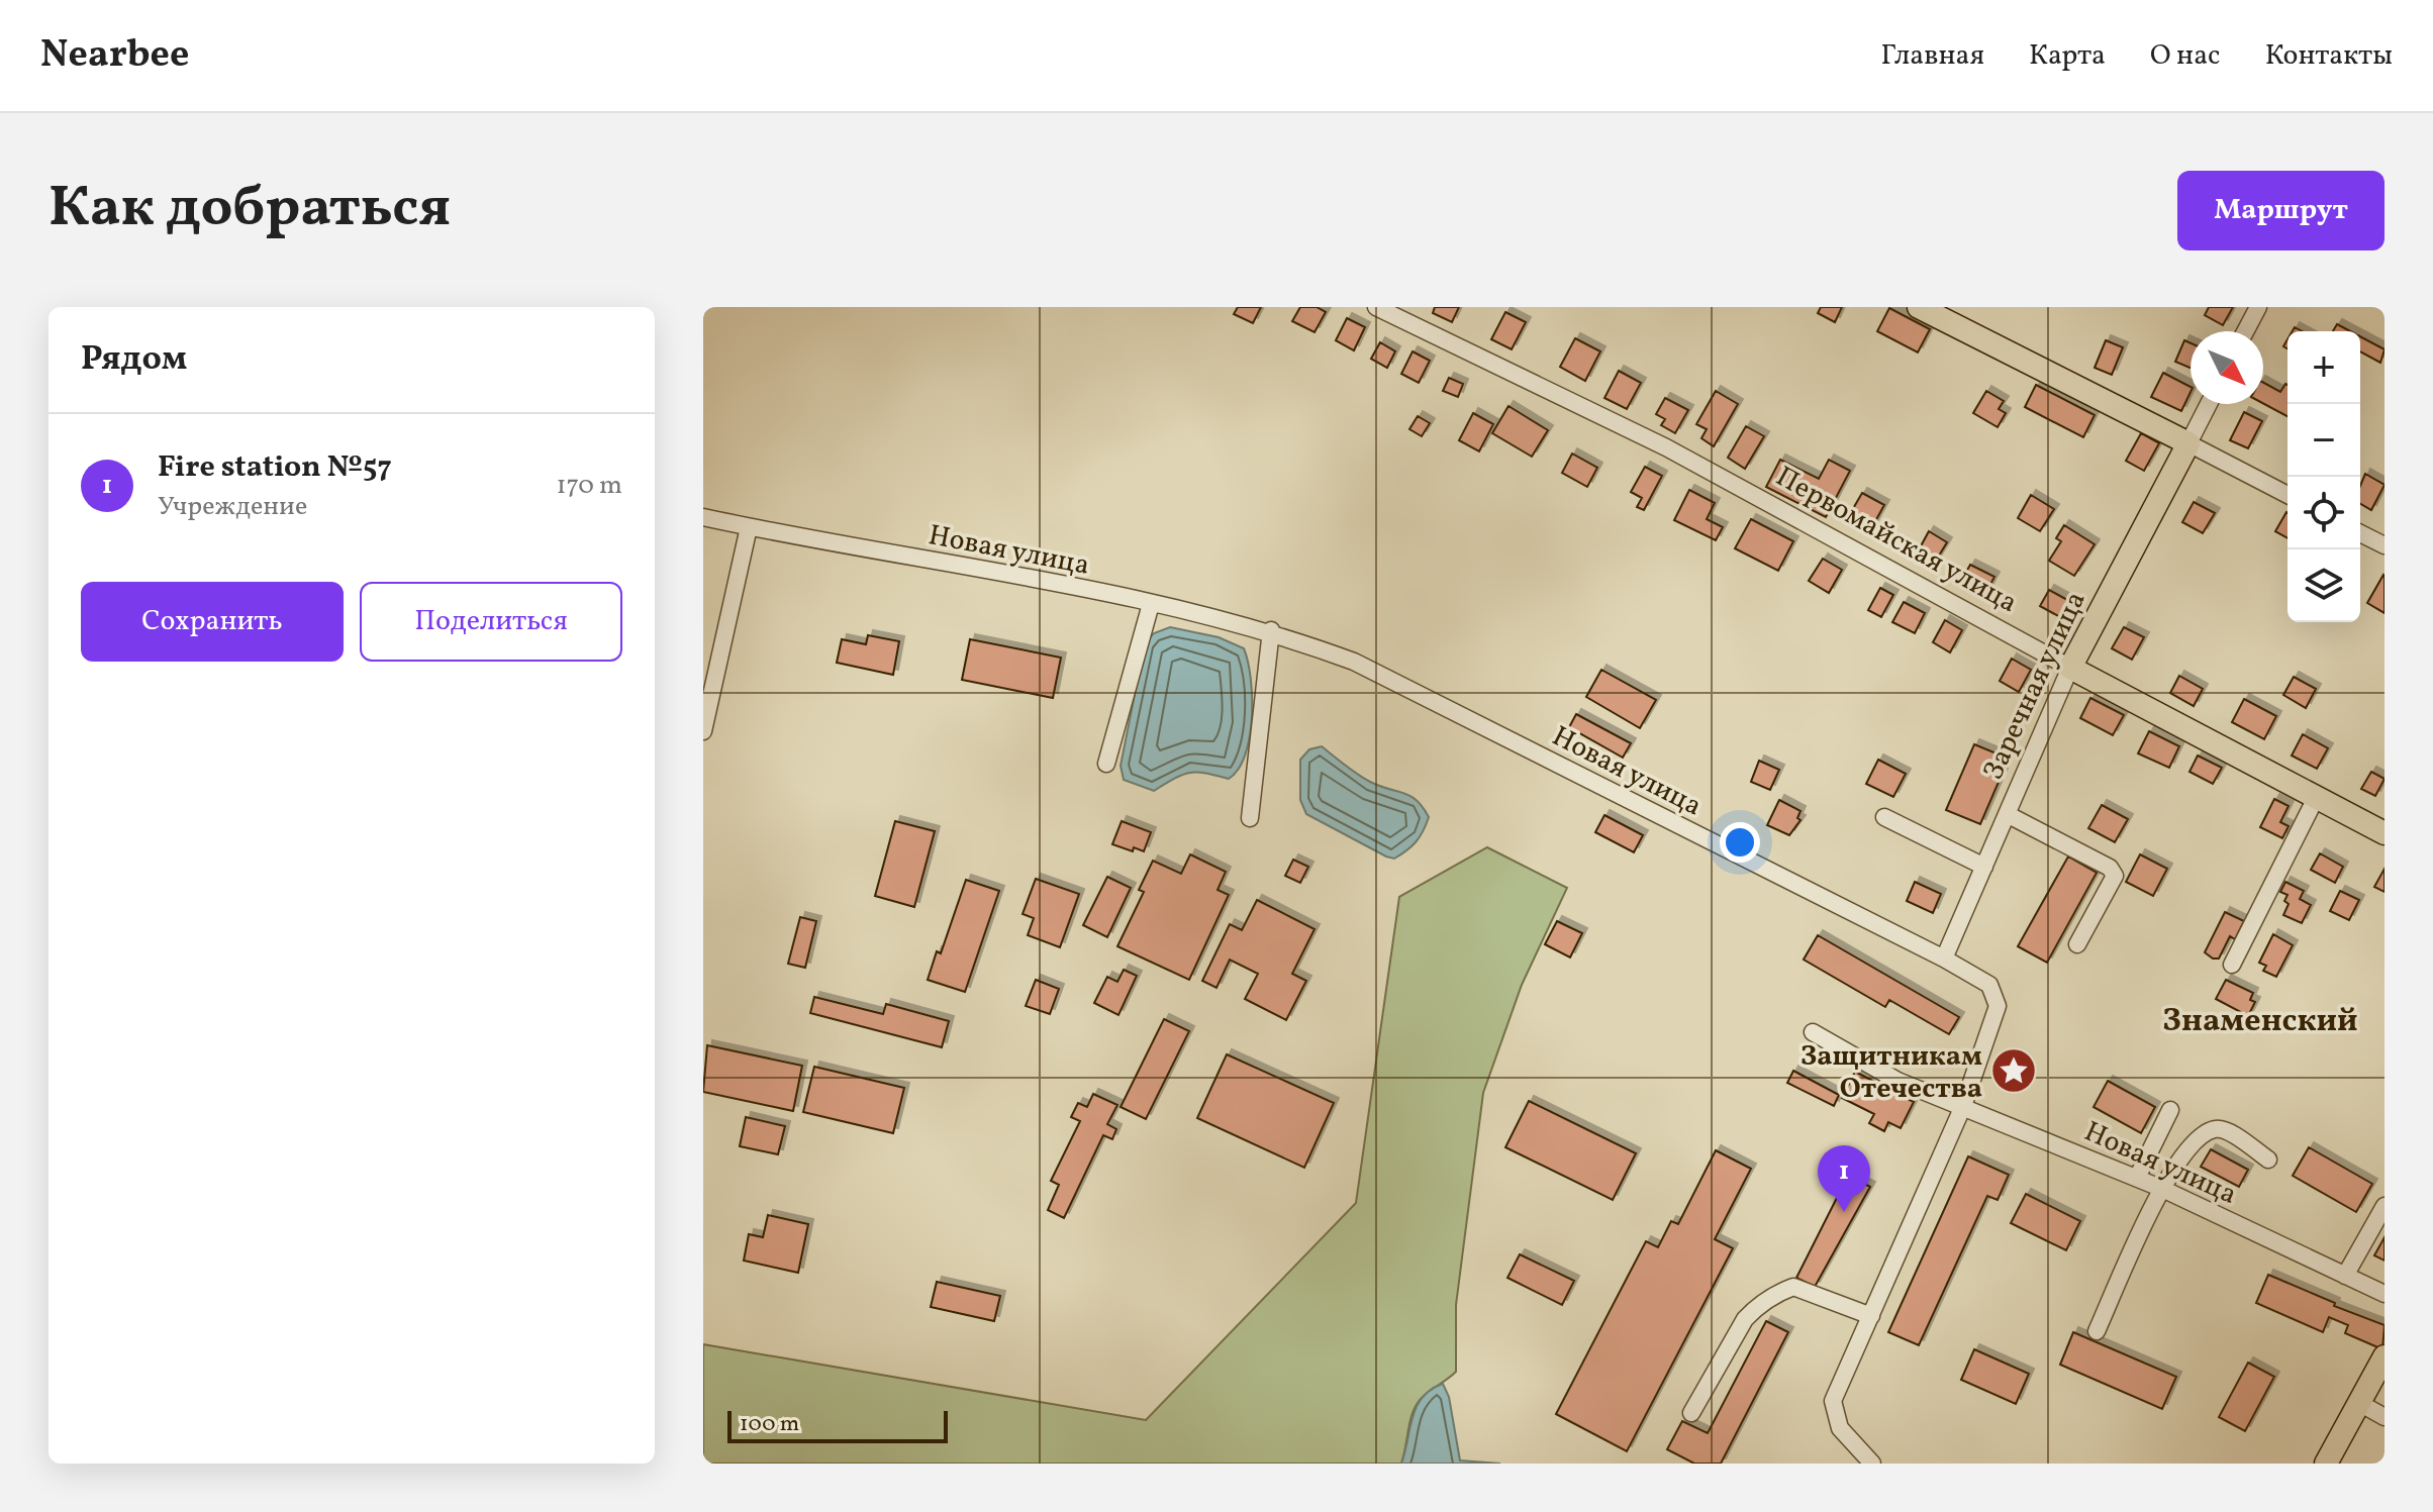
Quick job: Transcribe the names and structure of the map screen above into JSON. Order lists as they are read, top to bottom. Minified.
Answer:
{"streets":{"main road":["Первомайская улица","Заречная улица"],"street":["Новая улица"]},"crossings":[["Первомайская улица","Заречная улица"],["Новая улица","Заречная улица"]],"districts":["Знаменский"],"places":{"place":["Защитникам Отечества"]},"scale_bar":"100 m","north":"bottom right","page":{"header":"Nearbee","nav":["Главная","Карта","О нас","Контакты"],"title":"Как добраться","buttons":["Маршрут",["Сохранить","Поделиться"]],"heading":"Рядом","map_buttons":["+","−"],"list":[{"mark":"1","name":"Fire station №57","note":"Учреждение","value":"170 m"}],"pins":"1","scale":"100 m"}}
